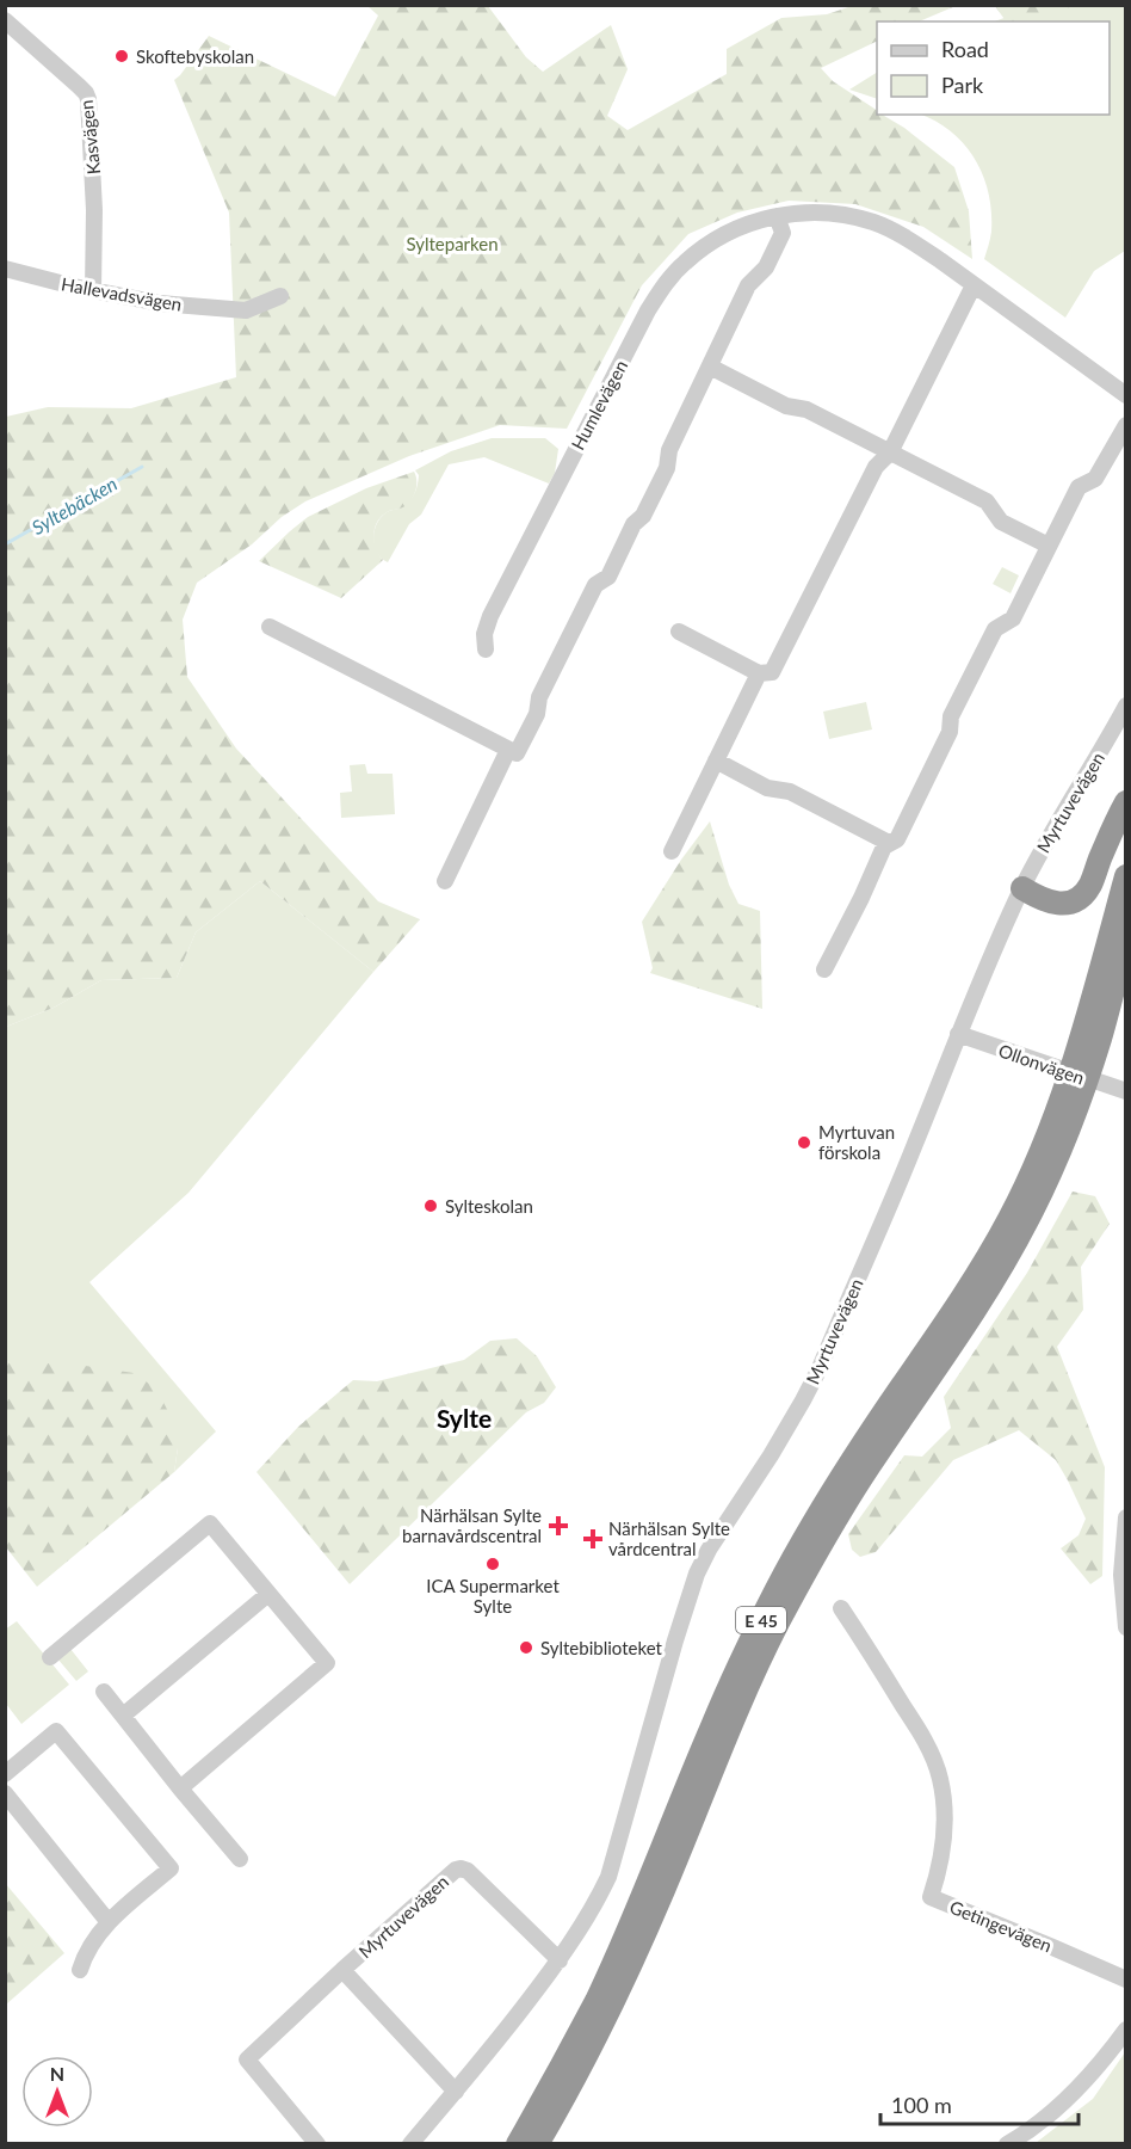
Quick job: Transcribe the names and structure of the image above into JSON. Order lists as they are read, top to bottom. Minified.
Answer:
{"streets":{"highway":["E 45"],"street":["Kasvägen","Hallevadsvägen","Humlevägen","Myrtuvevägen","Ollonvägen","Getingevägen"]},"crossings":[["Kasvägen","Hallevadsvägen"],["Myrtuvevägen","Ollonvägen"]],"districts":["Sylte"],"water":["Syltebäcken"],"parks":["Sylteparken"],"places":{"other":["Skoftebyskolan","Myrtuvan förskola","Sylteskolan","ICA Supermarket Sylte","Syltebiblioteket"],"health":["Närhälsan Sylte barnavårdscentral","Närhälsan Sylte vårdcentral"]},"legend":["Road","Park"],"scale_bar":"100 m","north":"top"}
